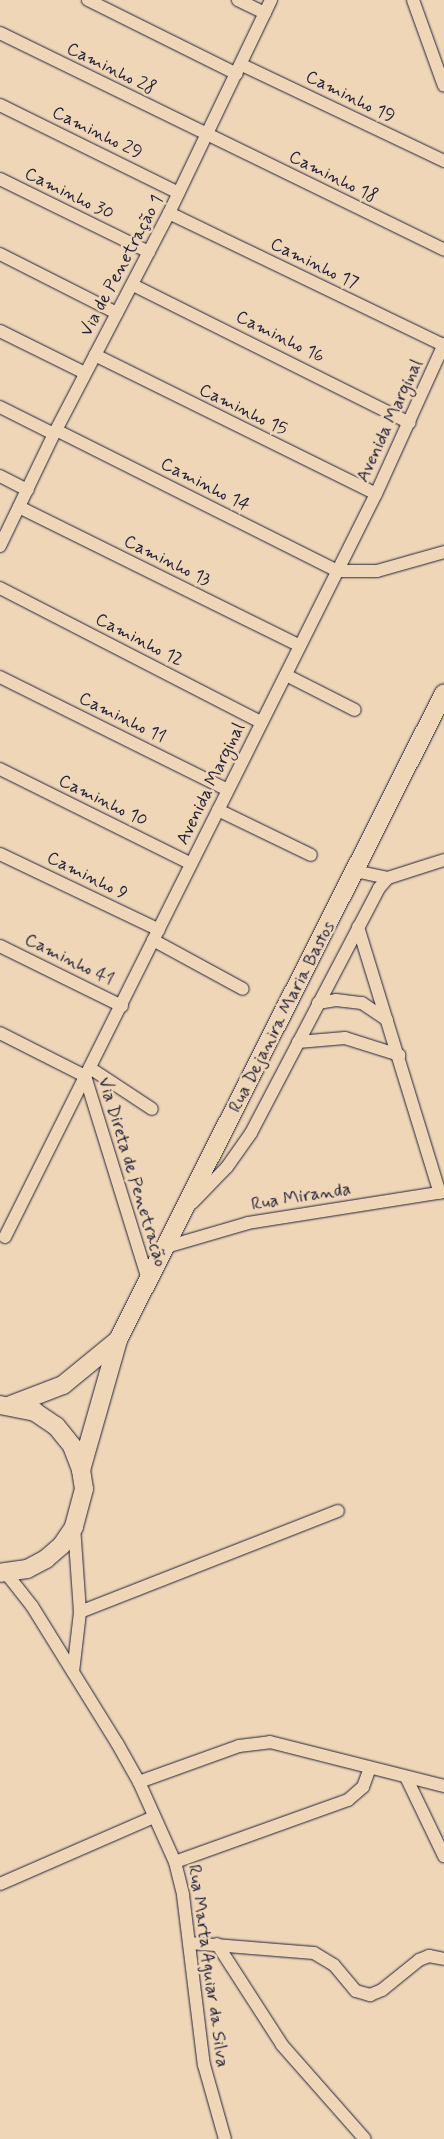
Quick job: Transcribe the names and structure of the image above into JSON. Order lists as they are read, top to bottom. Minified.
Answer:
{"streets":{"main road":["Rua Dejanira Maria Bastos"],"street":["Caminho 28","Caminho 19","Caminho 29","Caminho 18","Caminho 30","Caminho 17","Via de Penetração 1","Caminho 16","Caminho 15","Avenida Marginal","Caminho 14","Caminho 13","Caminho 12","Caminho 11","Caminho 10","Caminho 9","Caminho 41","Via Direta de Penetracão","Rua Miranda","Rua Marta Aguiar da Silva"]},"crossings":[["Caminho 28","Caminho 18"],["Caminho 28","Via de Penetração 1"],["Caminho 19","Via de Penetração 1"],["Caminho 29","Via de Penetração 1"],["Caminho 18","Via de Penetração 1"],["Caminho 30","Via de Penetração 1"],["Caminho 17","Via de Penetração 1"],["Caminho 17","Avenida Marginal"],["Via de Penetração 1","Caminho 16"],["Via de Penetração 1","Caminho 15"],["Via de Penetração 1","Caminho 14"],["Via de Penetração 1","Caminho 13"],["Caminho 16","Avenida Marginal"],["Caminho 15","Avenida Marginal"],["Avenida Marginal","Caminho 14"],["Avenida Marginal","Caminho 13"],["Avenida Marginal","Caminho 12"],["Avenida Marginal","Caminho 11"],["Avenida Marginal","Caminho 10"],["Avenida Marginal","Caminho 9"],["Avenida Marginal","Caminho 41"],["Avenida Marginal","Via Direta de Penetracão"],["Rua Dejanira Maria Bastos","Via Direta de Penetracão"],["Rua Dejanira Maria Bastos","Rua Miranda"]]}
